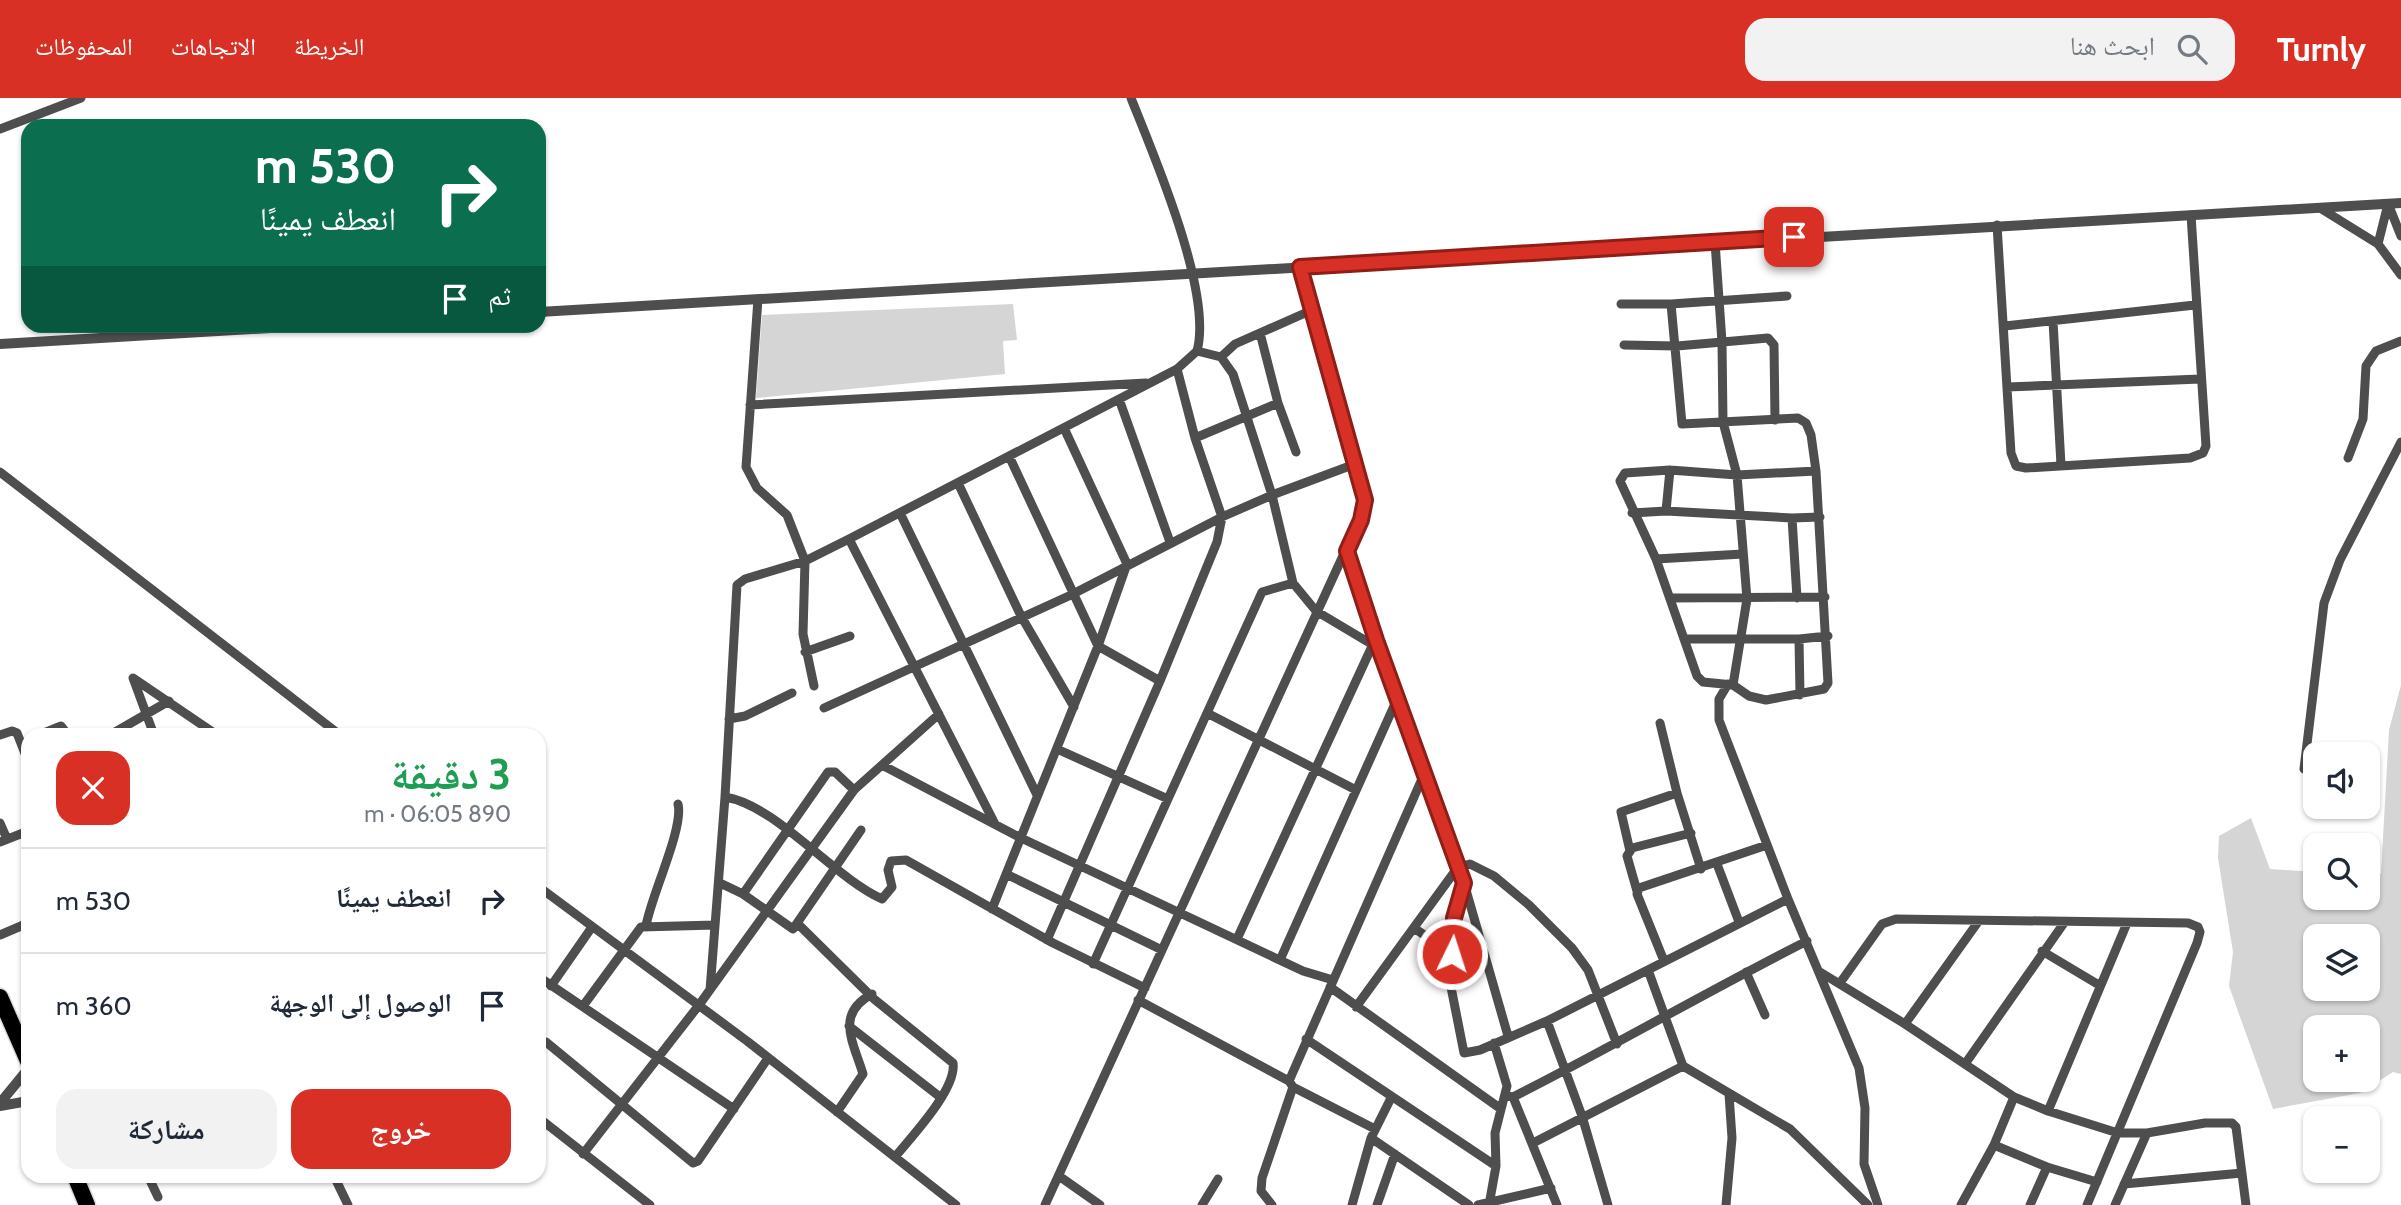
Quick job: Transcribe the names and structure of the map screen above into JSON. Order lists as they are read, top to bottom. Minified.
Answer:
{"page":{"header":"Turnly","search":"ابحث هنا","nav":["الخريطة","الاتجاهات","المحفوظات"],"turn":["530 m","انعطف يمينًا"],"then":"ثم","heading":["3 دقيقة","890 m · 06:05"],"map_buttons":["+","−"],"list":[{"name":"انعطف يمينًا","value":"530 m"},{"name":"الوصول إلى الوجهة","value":"360 m"}],"buttons":["خروج","مشاركة"]}}
